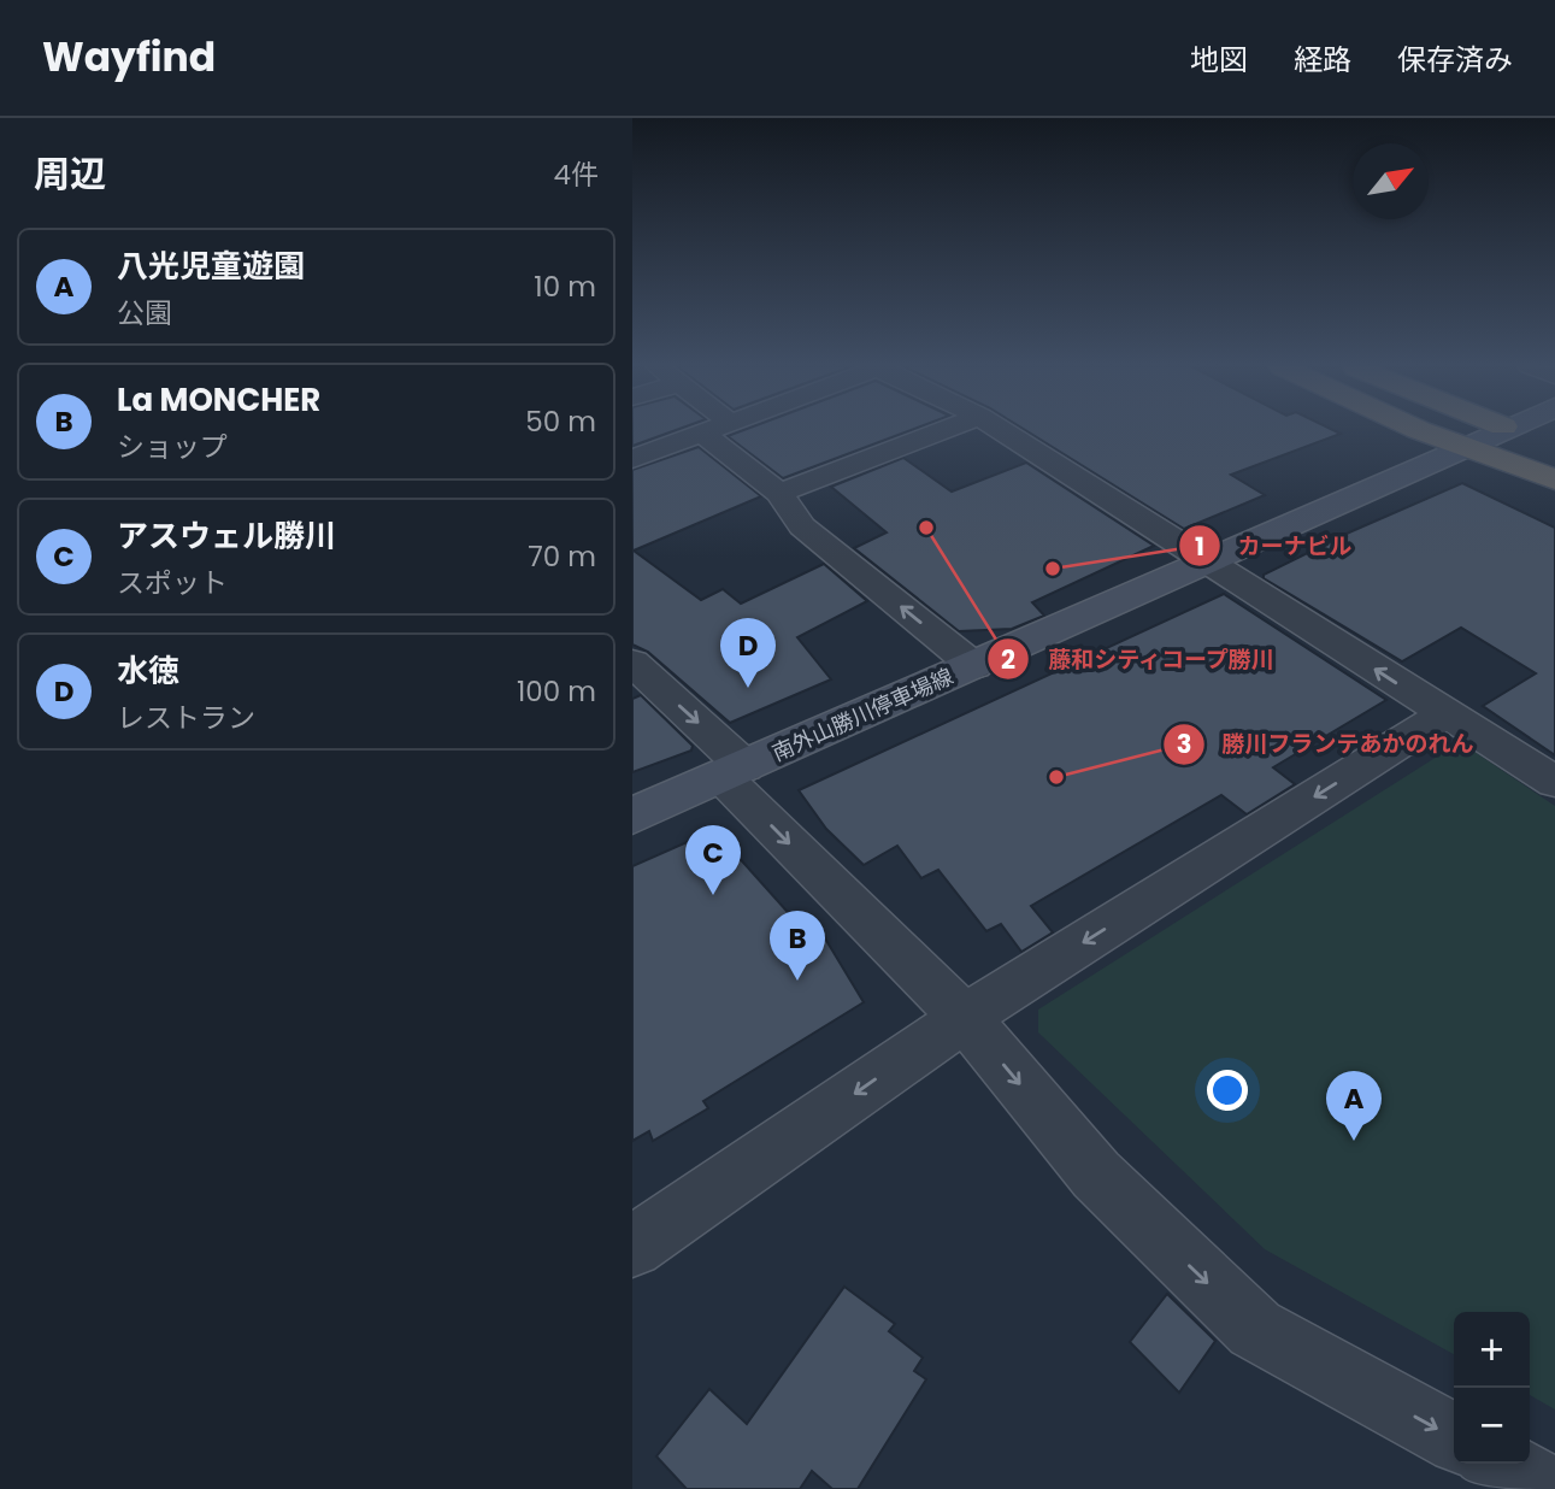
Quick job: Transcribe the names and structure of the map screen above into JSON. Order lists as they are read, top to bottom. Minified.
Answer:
{"streets":{"main road":["南外山勝川停車場線"]},"places":["藤和シティコープ勝川","カーナビル","勝川フランテあかのれん"],"north":"top right","page":{"header":"Wayfind","nav":["地図","経路","保存済み"],"heading":["周辺","4件"],"list":[{"mark":"A","name":"八光児童遊園","note":"公園","value":"10 m"},{"mark":"B","name":"La MONCHER","note":"ショップ","value":"50 m"},{"mark":"C","name":"アスウェル勝川","note":"スポット","value":"70 m"},{"mark":"D","name":"水徳","note":"レストラン","value":"100 m"}],"pins":["D","C","B","A"],"map_buttons":["+","−"]}}
